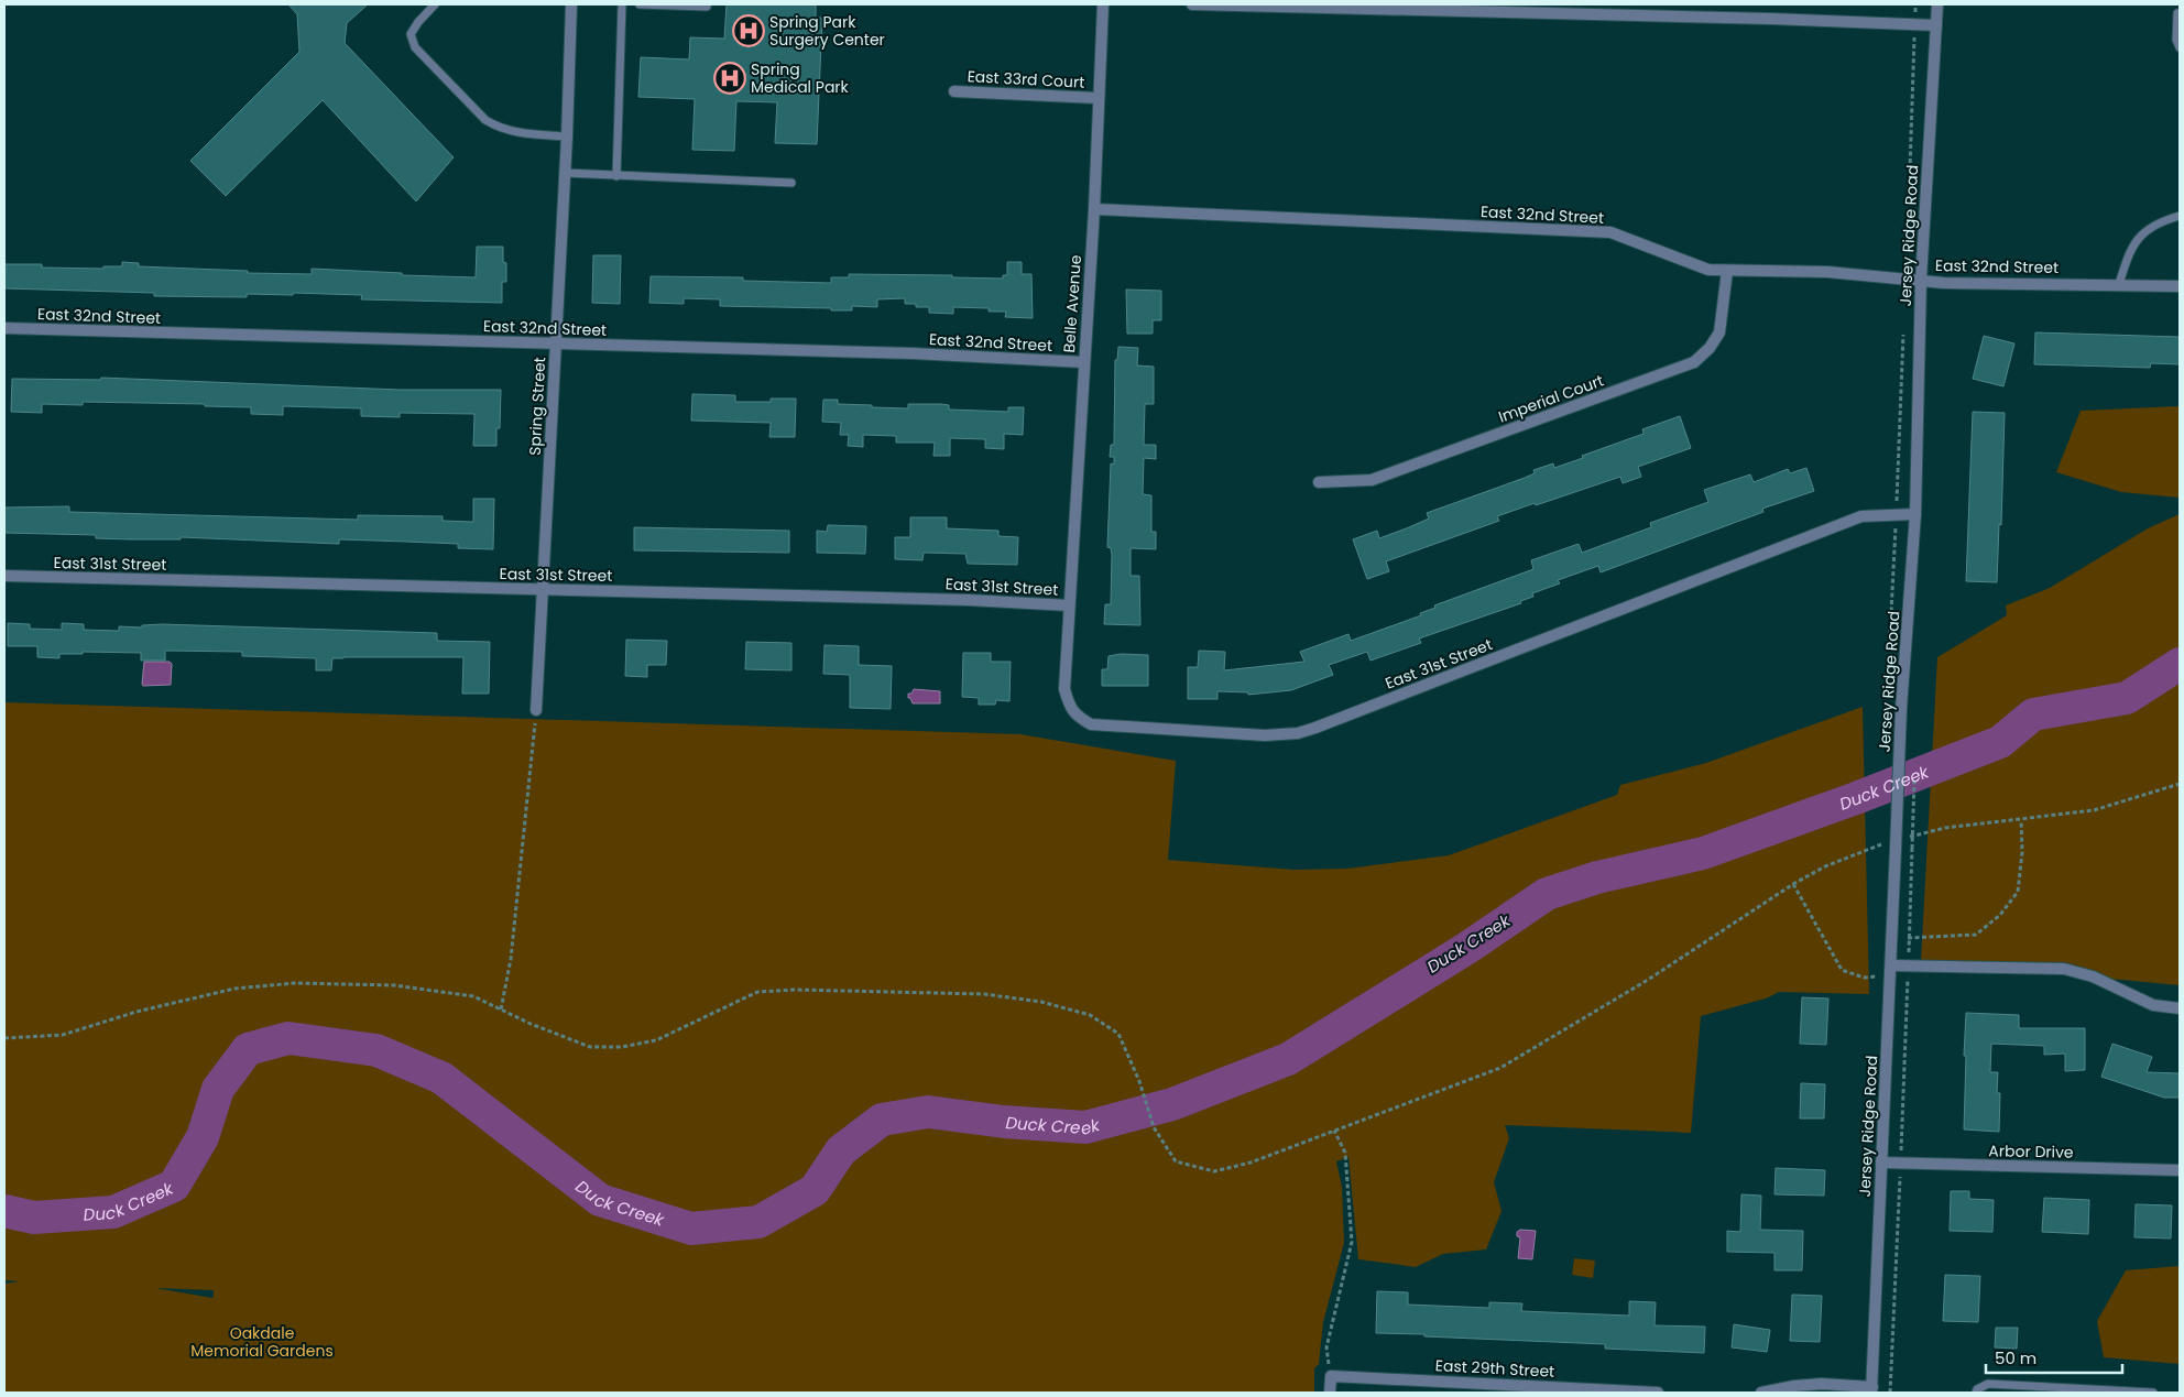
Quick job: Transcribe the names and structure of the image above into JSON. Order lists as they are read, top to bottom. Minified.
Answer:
{"streets":{"street":["East 33rd Court","East 32nd Street","Jersey Ridge Road","Belle Avenue","Imperial Court","Spring Street","East 31st Street","Arbor Drive","East 29th Street"]},"crossings":[["East 33rd Court","Belle Avenue"],["East 32nd Street","Jersey Ridge Road"],["East 32nd Street","Belle Avenue"],["East 32nd Street","Imperial Court"],["East 32nd Street","Spring Street"],["Jersey Ridge Road","East 31st Street"],["Jersey Ridge Road","Arbor Drive"],["Belle Avenue","East 31st Street"],["Spring Street","East 31st Street"]],"water":["Duck Creek"],"parks":["Oakdale Memorial Gardens"],"places":{"hospital":["Spring Park Surgery Center","Spring Medical Park"]},"scale_bar":"50 m"}
